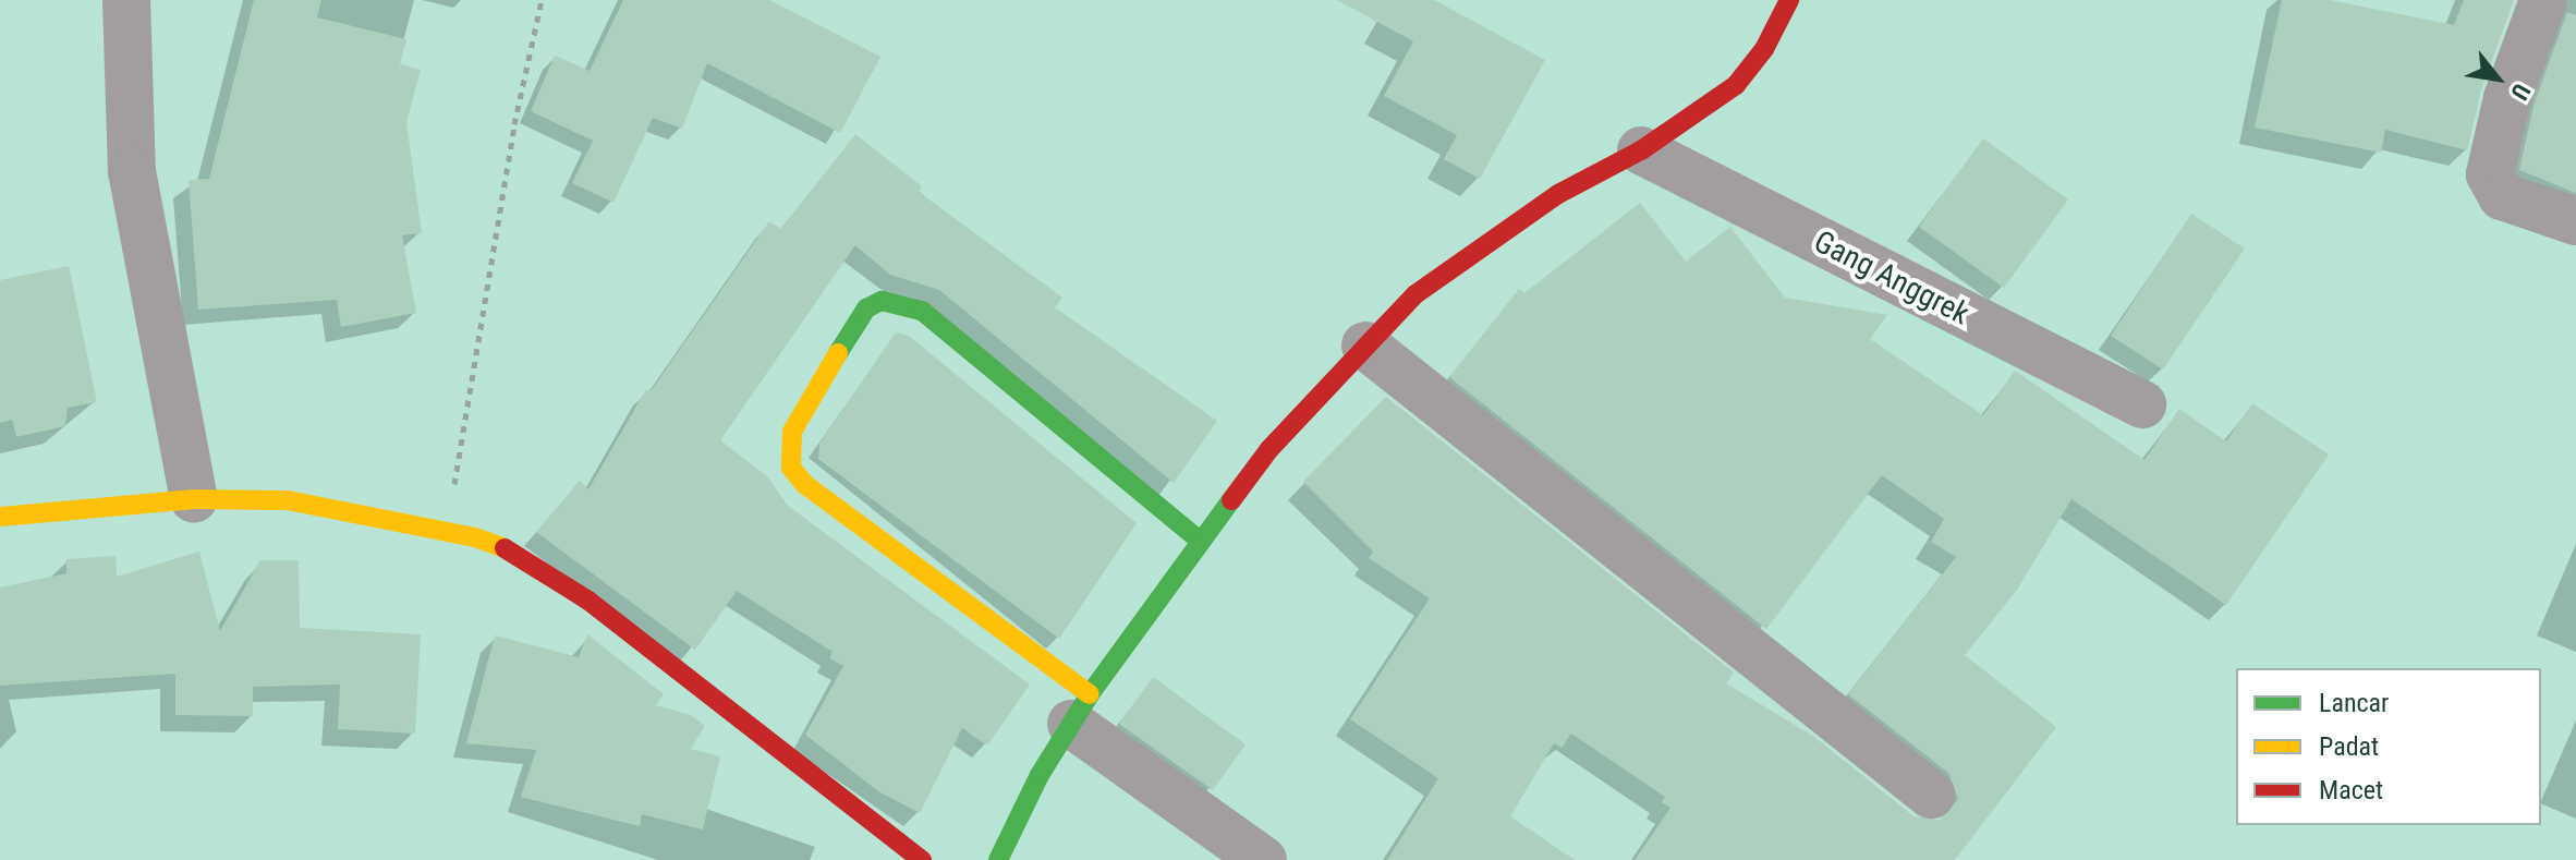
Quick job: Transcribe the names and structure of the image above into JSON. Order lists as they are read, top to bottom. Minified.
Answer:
{"streets":{"street":["Gang Anggrek"]},"legend":["Lancar","Padat","Macet"],"north":"bottom right"}
